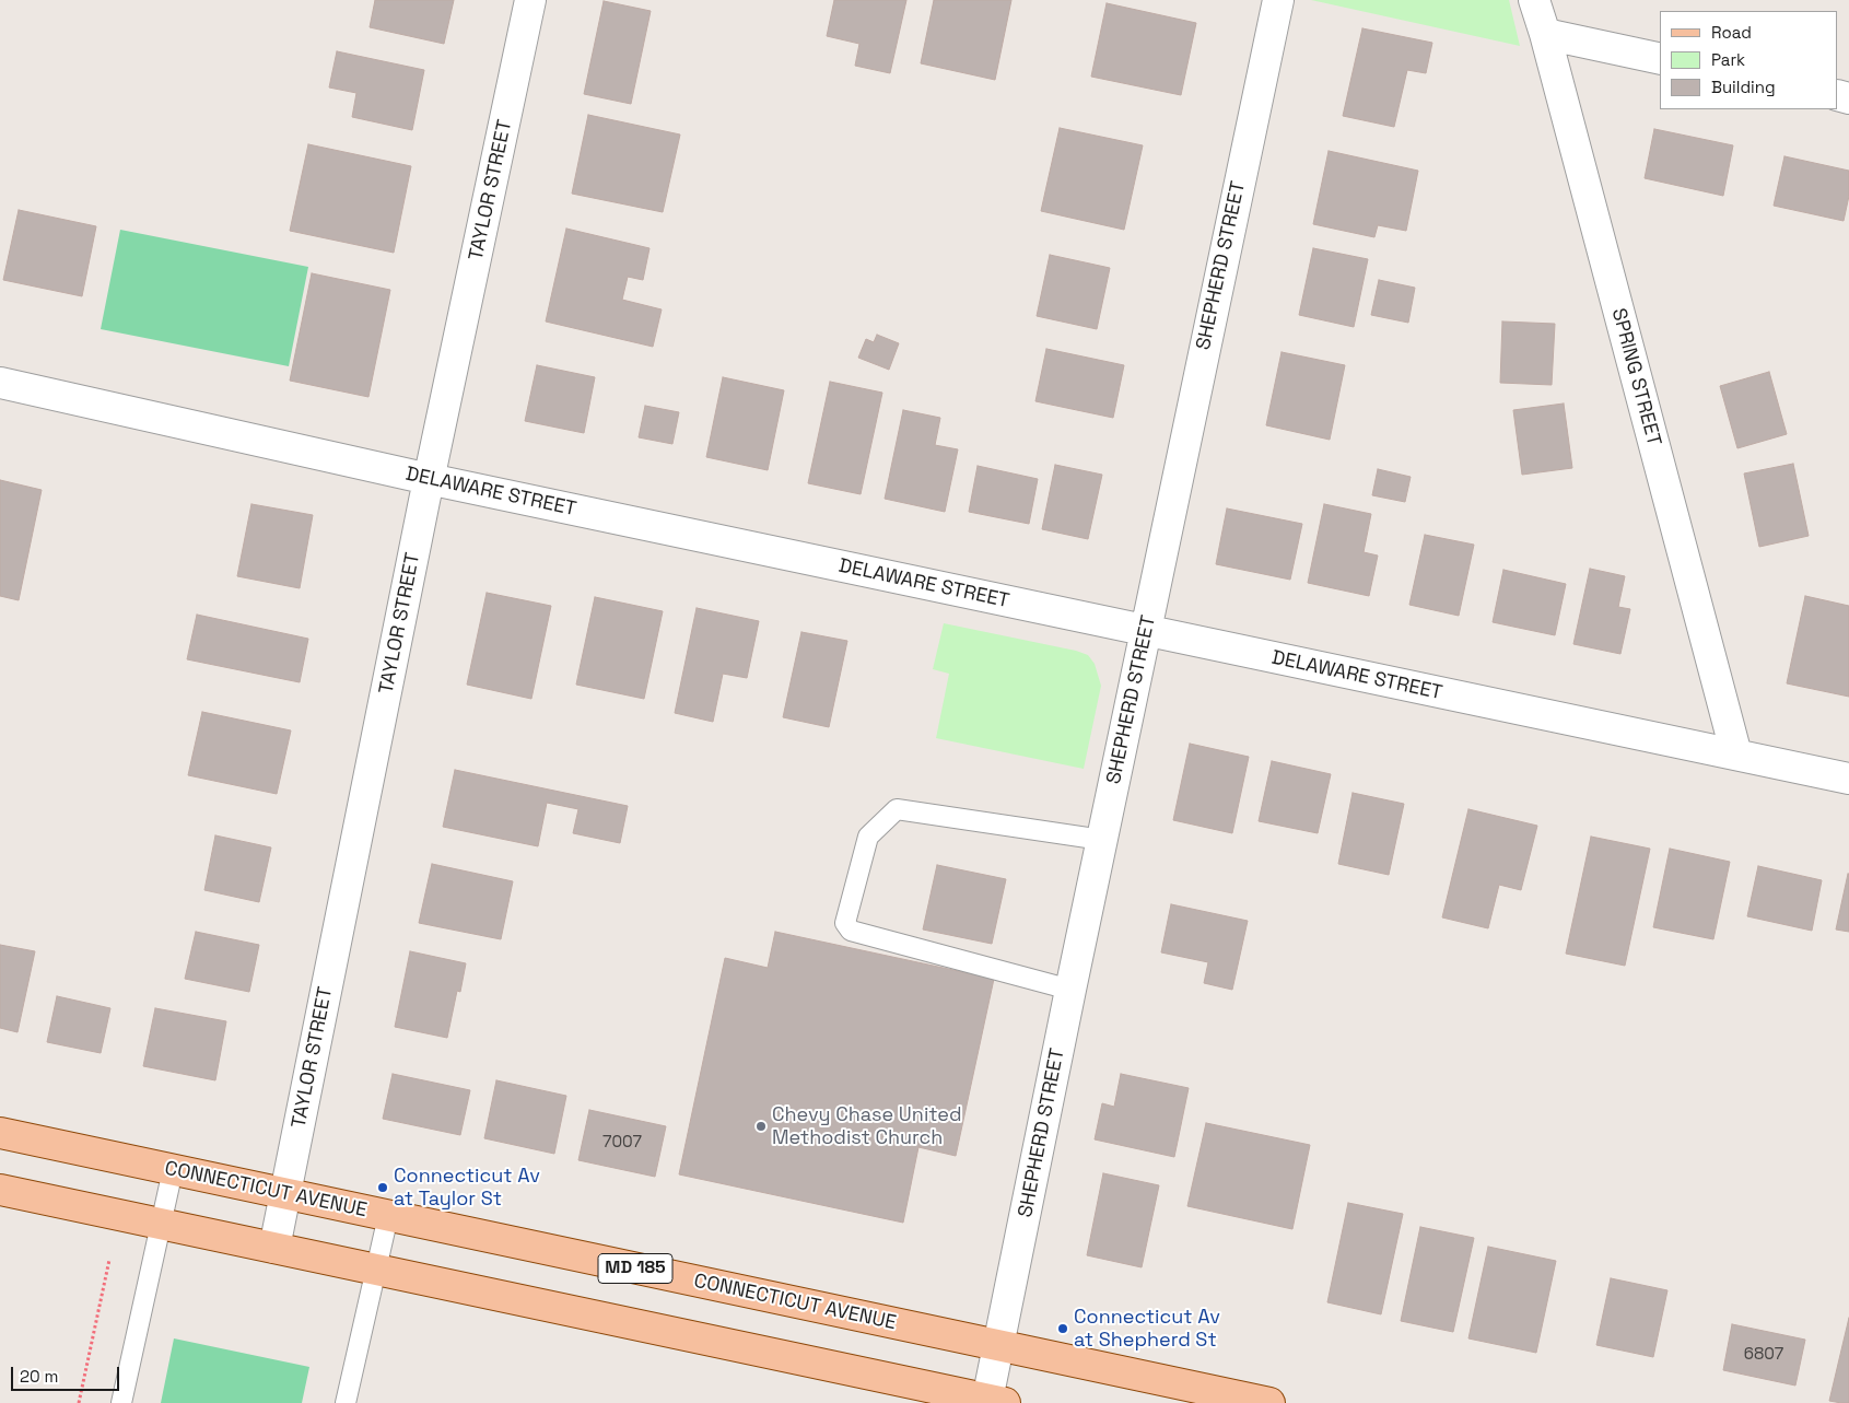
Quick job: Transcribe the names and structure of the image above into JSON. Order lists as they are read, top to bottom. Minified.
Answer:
{"streets":{"main road":["CONNECTICUT AVENUE","MD 185"],"street":["TAYLOR STREET","SHEPHERD STREET","SPRING STREET","DELAWARE STREET"]},"crossings":[["TAYLOR STREET","DELAWARE STREET"],["TAYLOR STREET","CONNECTICUT AVENUE"],["SHEPHERD STREET","DELAWARE STREET"],["SHEPHERD STREET","CONNECTICUT AVENUE"],["SPRING STREET","DELAWARE STREET"]],"places":["Chevy Chase United Methodist Church","Connecticut Av at Taylor St","Connecticut Av at Shepherd St"],"house_numbers":["7007","6807"],"legend":["Road","Park","Building"],"scale_bar":"20 m"}
